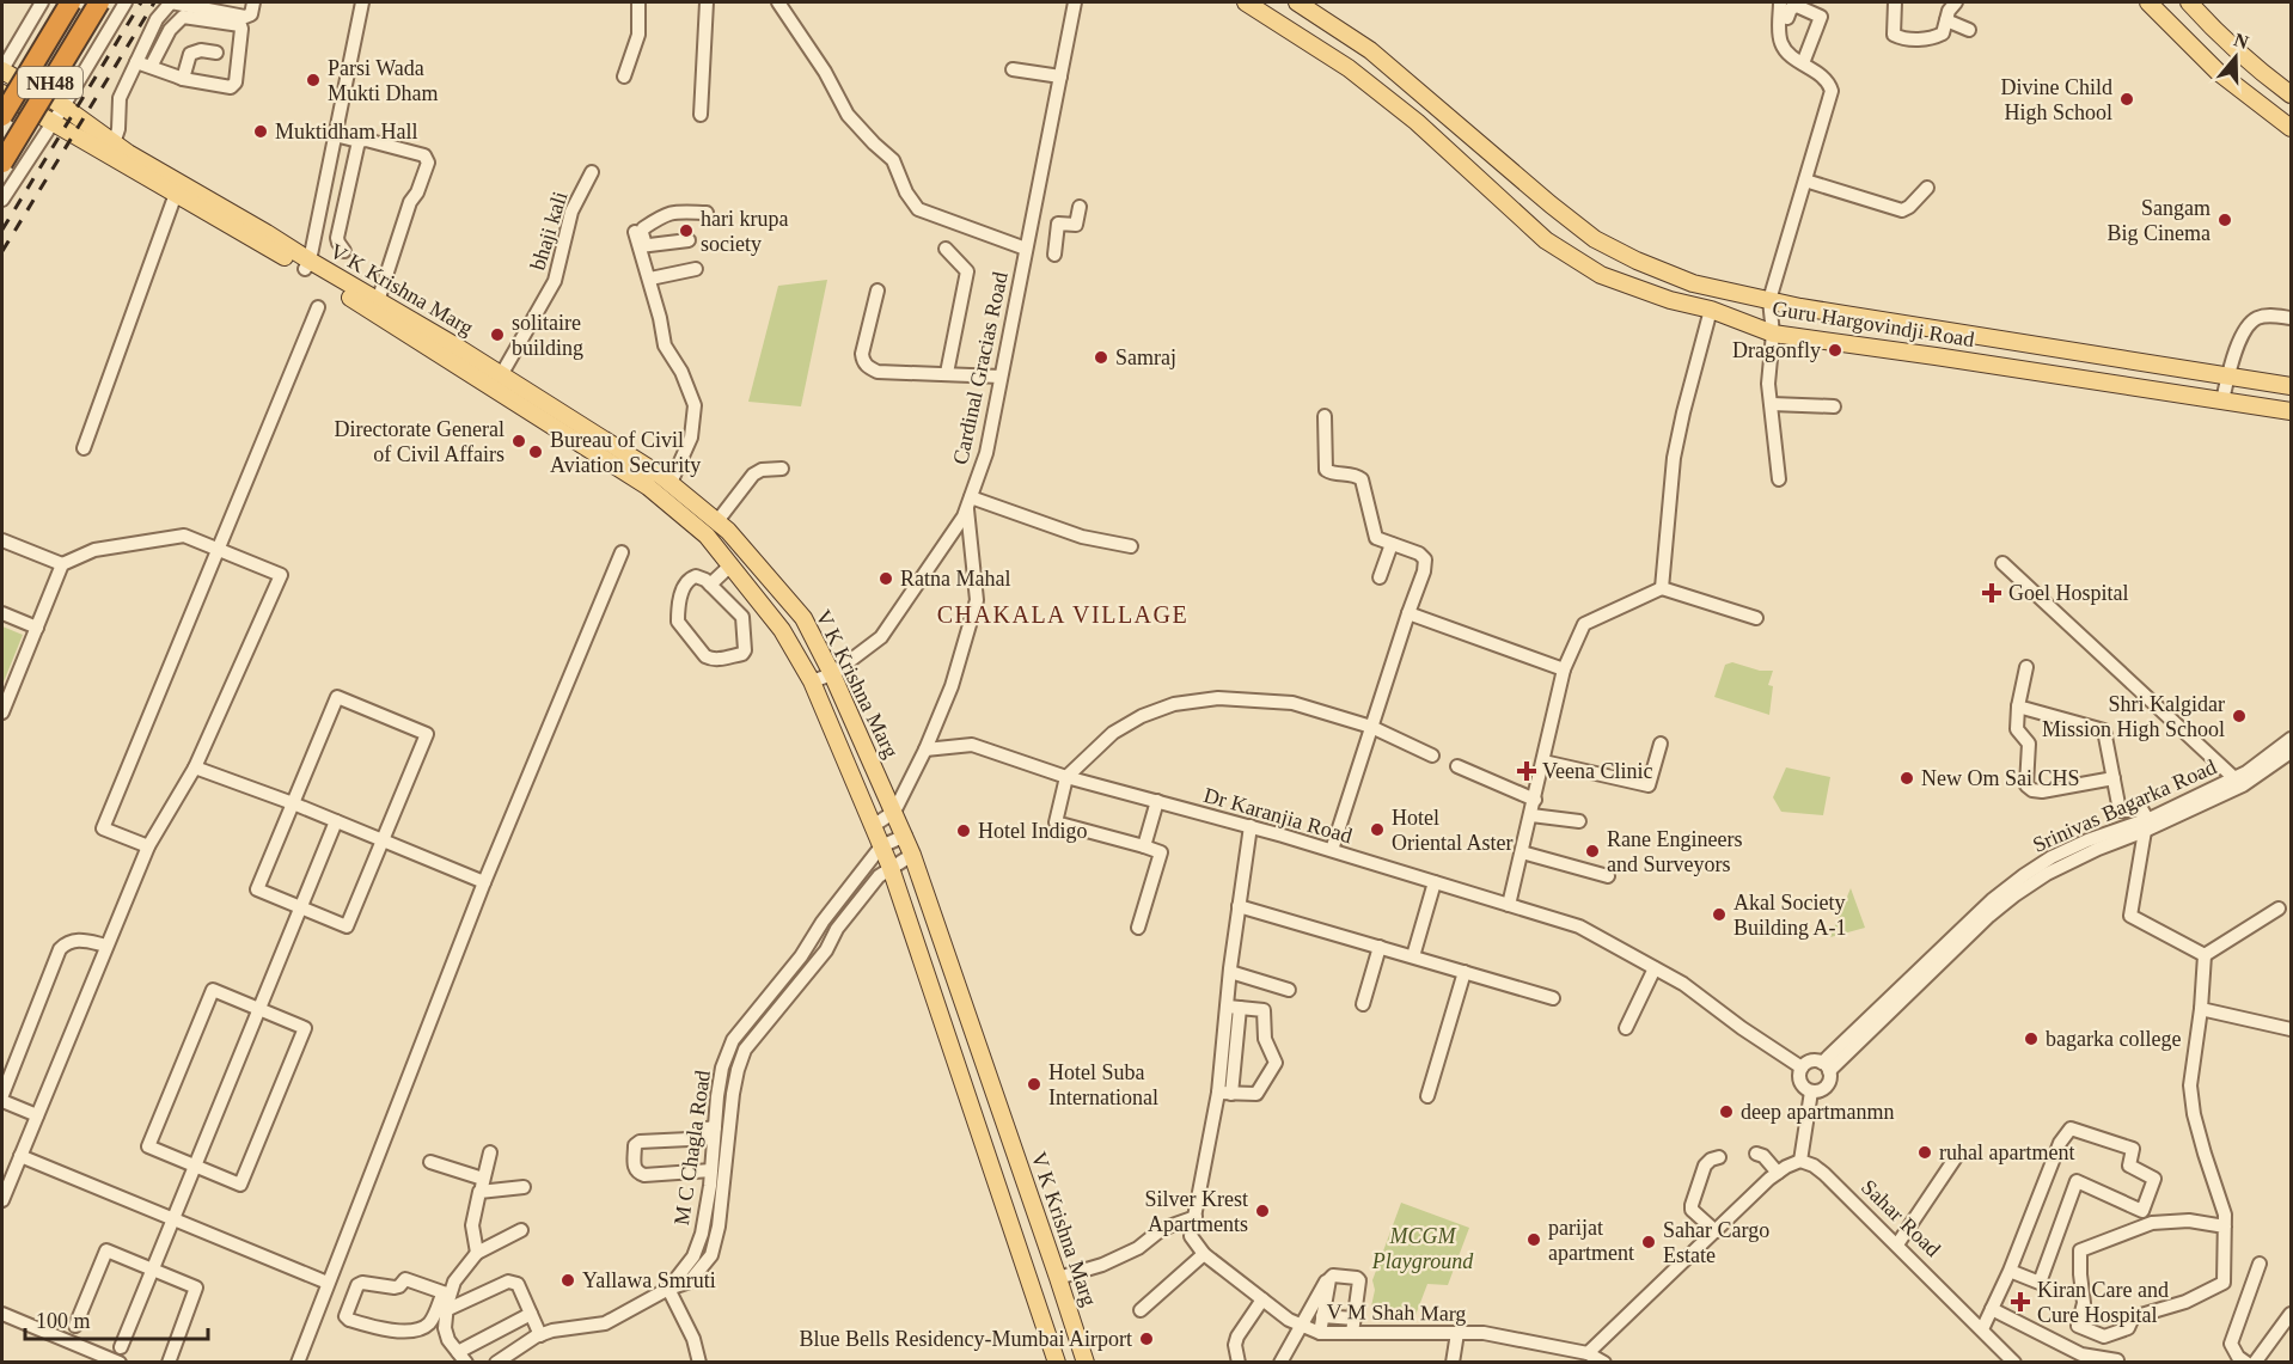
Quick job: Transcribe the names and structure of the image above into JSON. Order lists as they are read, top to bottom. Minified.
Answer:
{"streets":{"highway":["NH48"],"main road":["V K Krishna Marg","Guru Hargovindji Road"],"street":["bhaji kali","Cardinal Gracias Road","Srinivas Bagarka Road","Dr Karanjia Road","M C Chagla Road","Sahar Road","V M Shah Marg"]},"crossings":[["bhaji kali","V K Krishna Marg"],["V K Krishna Marg","Cardinal Gracias Road"],["V K Krishna Marg","M C Chagla Road"]],"districts":["CHAKALA VILLAGE"],"parks":["MCGM Playground"],"places":{"other":["Parsi Wada Mukti Dham","Divine Child High School","Muktidham Hall","Sangam Big Cinema","hari krupa society","solitaire building","Dragonfly","Samraj","Directorate General of Civil Affairs","Bureau of Civil Aviation Security","Ratna Mahal","Shri Kalgidar Mission High School","New Om Sai CHS","Hotel Oriental Aster","Hotel Indigo","Rane Engineers and Surveyors","Akal Society Building A-1","bagarka college","Hotel Suba International","deep apartmanmn","ruhal apartment","Silver Krest Apartments","parijat apartment","Sahar Cargo Estate","Yallawa Smruti","Blue Bells Residency-Mumbai Airport"],"health":["Goel Hospital","Veena Clinic","Kiran Care and Cure Hospital"]},"scale_bar":"100 m","north":"top"}
